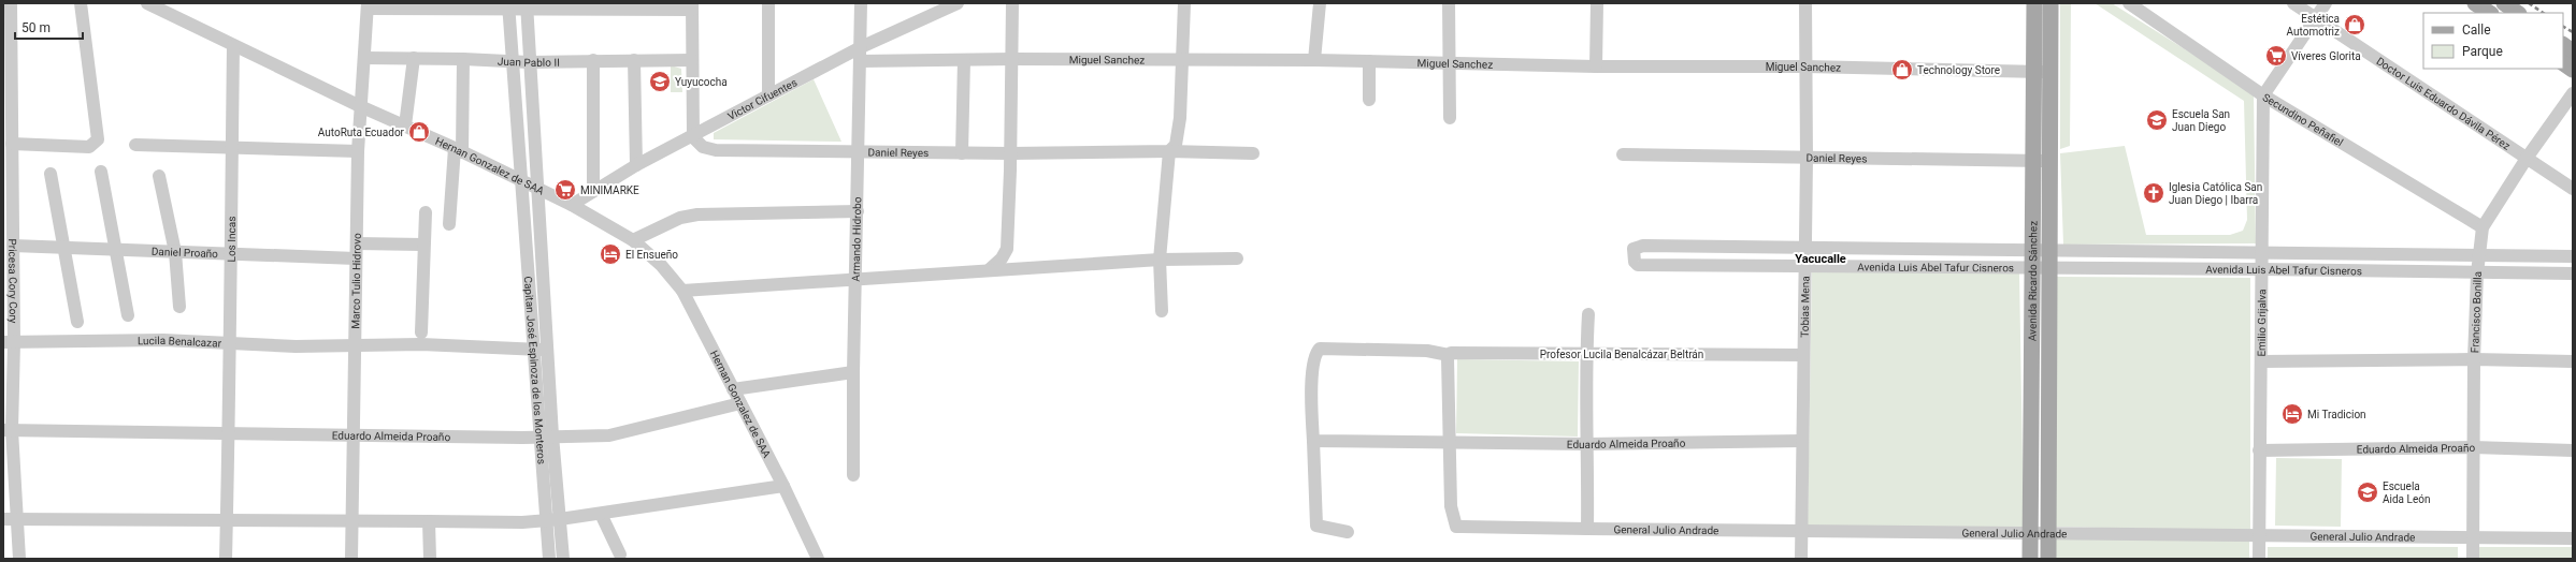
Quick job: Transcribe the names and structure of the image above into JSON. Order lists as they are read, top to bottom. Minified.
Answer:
{"streets":{"main road":["Avenida Ricardo Sánchez"],"street":["Juan Pablo II","Miguel Sanchez","Victor Cifuentes","Doctor Luis Eduardo Dávila Pérez","Secundino Peñafiel","Daniel Reyes","Hernan Gonzalez de SAA","Los Incas","Armando Hidrobo","Daniel Proaño","Avenida Luis Abel Tafur Cisneros","Pricesa Cory Cory","Marco Tulio Hidrovo","Tobias Mena","Francisco Bonilla","Emilio Grijalva","Lucila Benalcazar","Profesor Lucila Benalcázar Beltrán","Capitan José Espinoza de los Monteros","Eduardo Almeida Proaño","General Julio Andrade"]},"crossings":[["Juan Pablo II","Marco Tulio Hidrovo"],["Juan Pablo II","Capitan José Espinoza de los Monteros"],["Miguel Sanchez","Armando Hidrobo"],["Miguel Sanchez","Avenida Ricardo Sánchez"],["Miguel Sanchez","Tobias Mena"],["Victor Cifuentes","Daniel Reyes"],["Victor Cifuentes","Hernan Gonzalez de SAA"],["Victor Cifuentes","Armando Hidrobo"],["Doctor Luis Eduardo Dávila Pérez","Francisco Bonilla"],["Secundino Peñafiel","Francisco Bonilla"],["Secundino Peñafiel","Emilio Grijalva"],["Daniel Reyes","Armando Hidrobo"],["Daniel Reyes","Avenida Ricardo Sánchez"],["Daniel Reyes","Tobias Mena"],["Hernan Gonzalez de SAA","Los Incas"],["Hernan Gonzalez de SAA","Marco Tulio Hidrovo"],["Hernan Gonzalez de SAA","Capitan José Espinoza de los Monteros"],["Hernan Gonzalez de SAA","Eduardo Almeida Proaño"],["Los Incas","Daniel Proaño"],["Los Incas","Lucila Benalcazar"],["Los Incas","Eduardo Almeida Proaño"],["Daniel Proaño","Pricesa Cory Cory"],["Daniel Proaño","Marco Tulio Hidrovo"],["Avenida Luis Abel Tafur Cisneros","Avenida Ricardo Sánchez"],["Avenida Luis Abel Tafur Cisneros","Tobias Mena"],["Avenida Luis Abel Tafur Cisneros","Francisco Bonilla"],["Avenida Luis Abel Tafur Cisneros","Emilio Grijalva"],["Pricesa Cory Cory","Lucila Benalcazar"],["Pricesa Cory Cory","Eduardo Almeida Proaño"],["Marco Tulio Hidrovo","Lucila Benalcazar"],["Marco Tulio Hidrovo","Eduardo Almeida Proaño"],["Avenida Ricardo Sánchez","General Julio Andrade"],["Tobias Mena","Profesor Lucila Benalcázar Beltrán"],["Tobias Mena","Eduardo Almeida Proaño"],["Tobias Mena","General Julio Andrade"],["Francisco Bonilla","Eduardo Almeida Proaño"],["Francisco Bonilla","General Julio Andrade"],["Emilio Grijalva","Eduardo Almeida Proaño"],["Emilio Grijalva","General Julio Andrade"],["Lucila Benalcazar","Capitan José Espinoza de los Monteros"],["Profesor Lucila Benalcázar Beltrán","Eduardo Almeida Proaño"],["Capitan José Espinoza de los Monteros","Eduardo Almeida Proaño"],["Eduardo Almeida Proaño","General Julio Andrade"]],"districts":["Yacucalle"],"places":{"shop":["Estética Automotriz","Technology Store","AutoRuta Ecuador"],"supermarket":["Víveres Glorita","MINIMARKE"],"school or university":["Yuyucocha","Escuela San Juan Diego","Escuela Aida León"],"church":["Iglesia Católica San Juan Diego | Ibarra"],"hotel":["El Ensueño","Mi Tradicion"]},"legend":["Calle","Parque"],"scale_bar":"50 m"}
